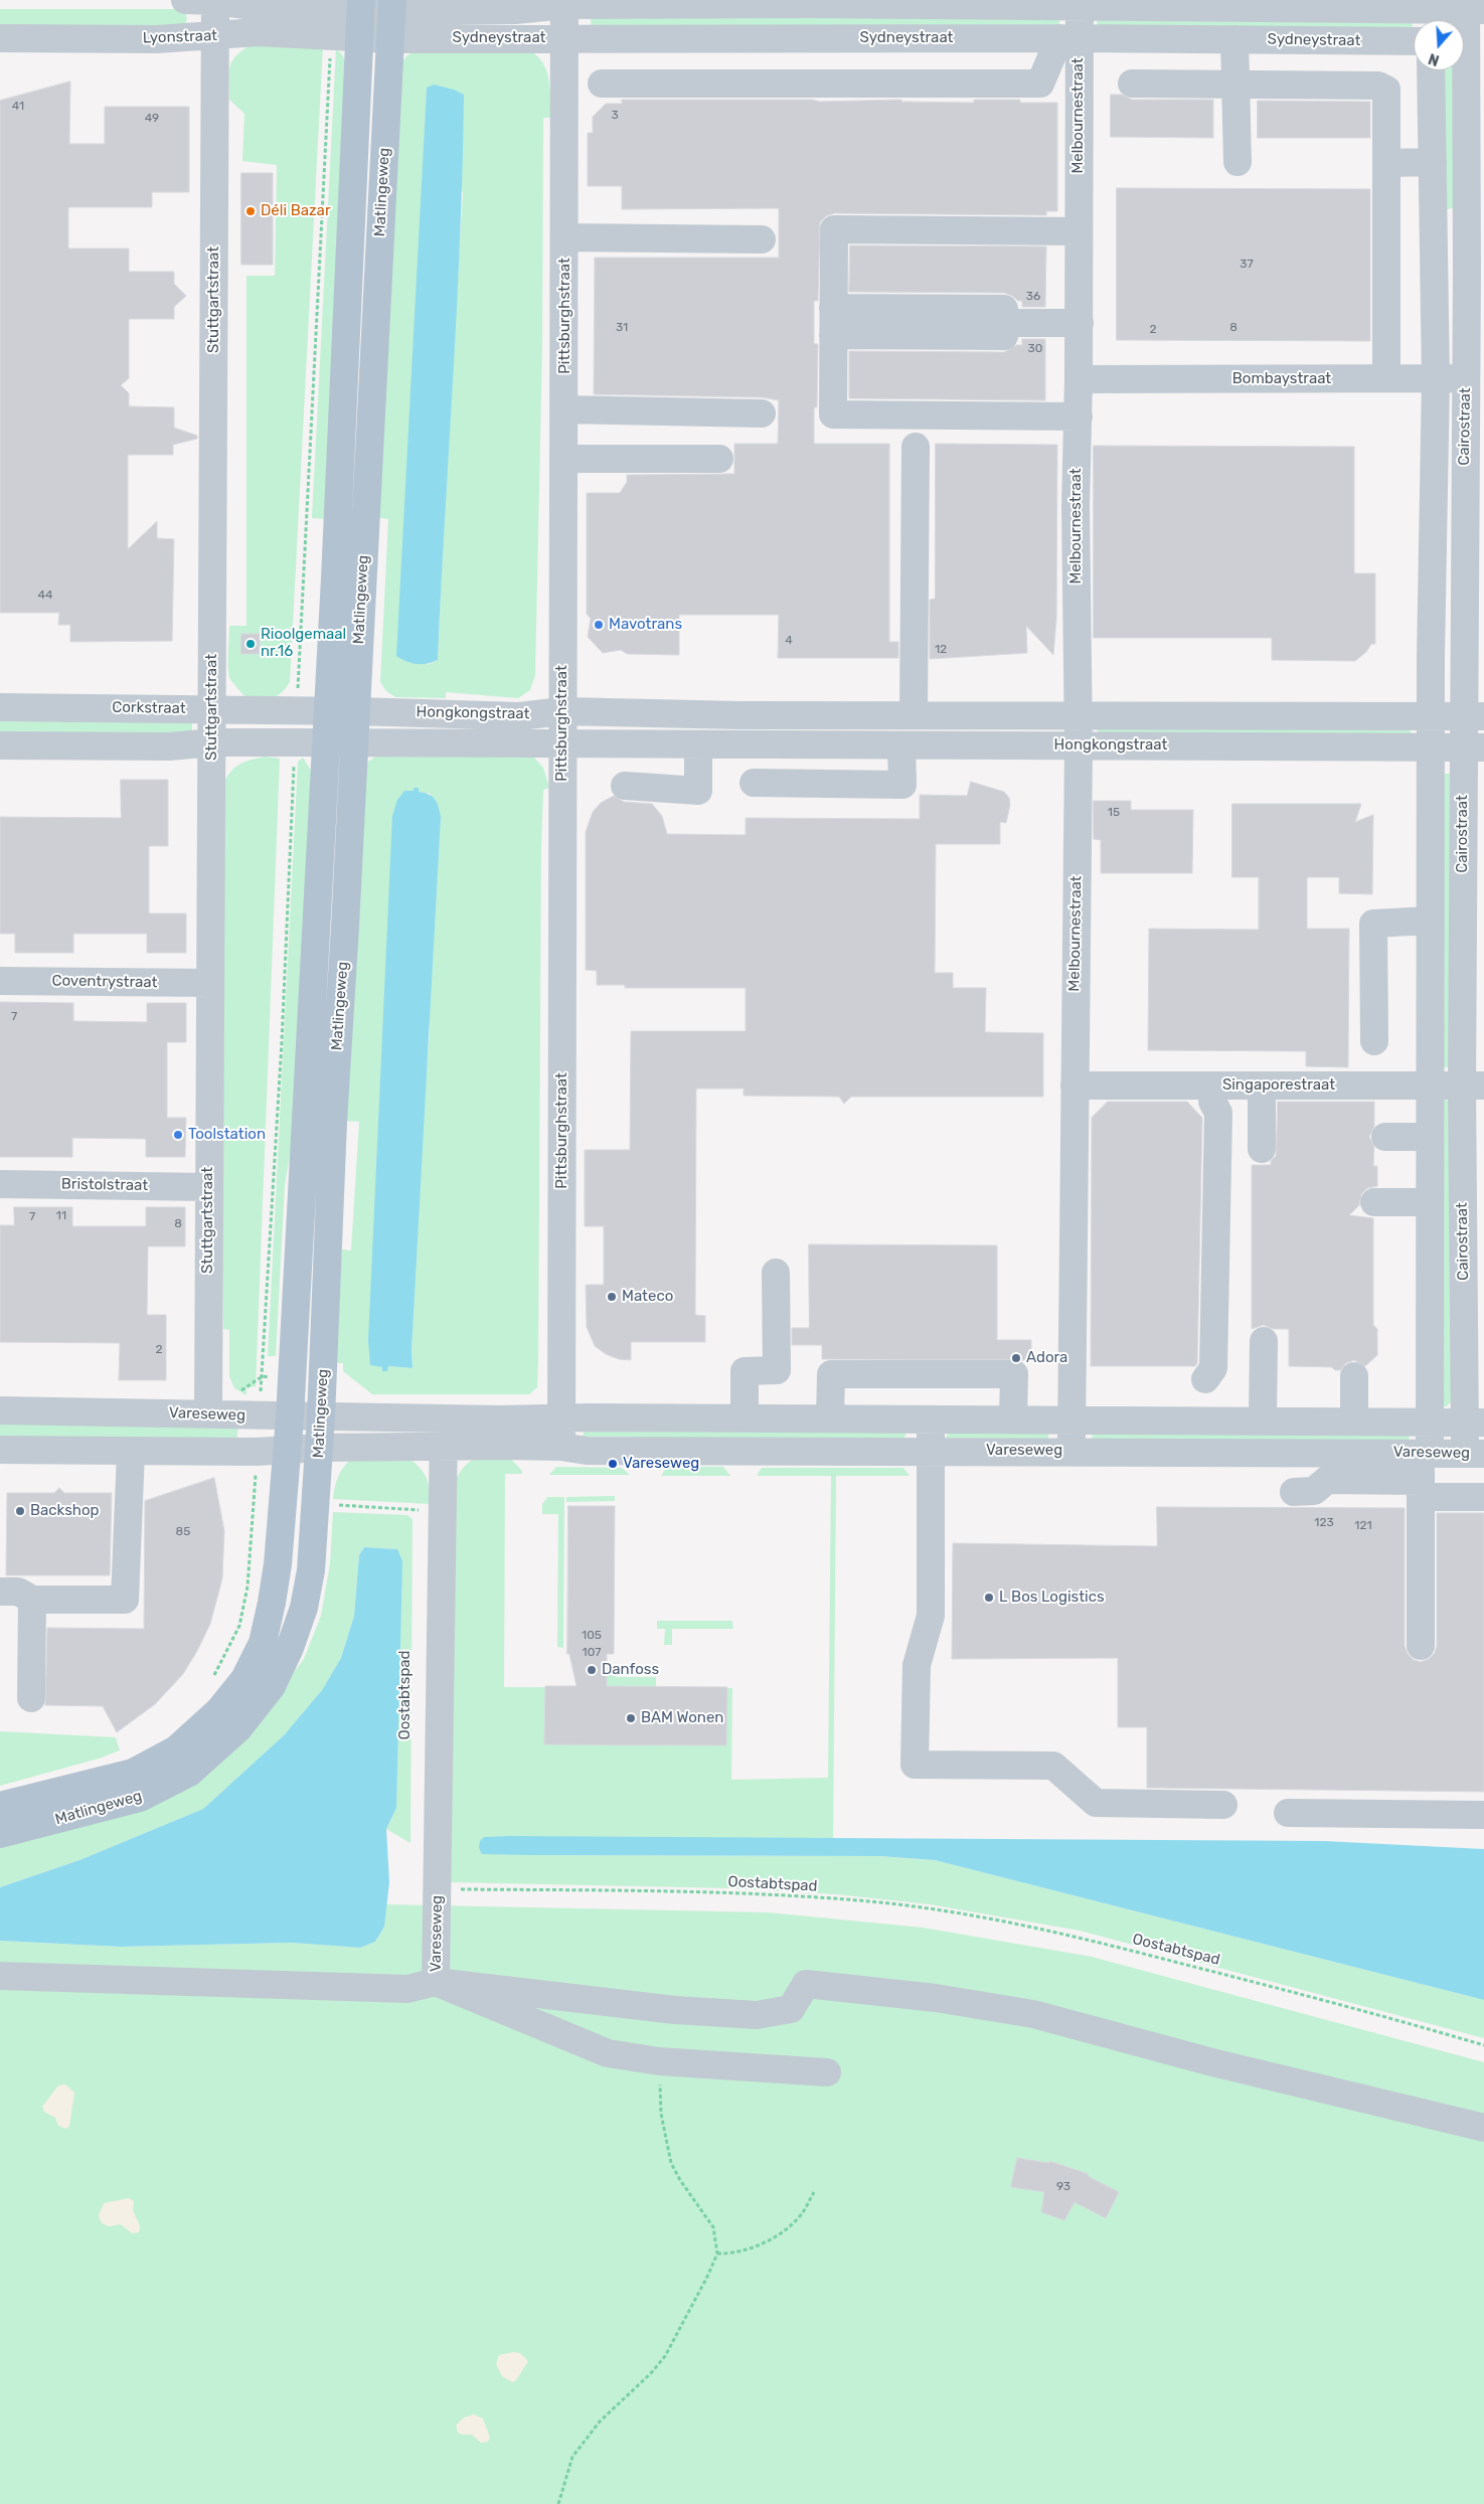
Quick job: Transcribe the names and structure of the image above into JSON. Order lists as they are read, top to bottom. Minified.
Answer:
{"streets":{"main road":["Matlingeweg"],"street":["Lyonstraat","Sydneystraat","Melbournestraat","Stuttgartstraat","Pittsburghstraat","Bombaystraat","Cairostraat","Corkstraat","Hongkongstraat","Coventrystraat","Singaporestraat","Bristolstraat","Vareseweg"],"path":["Oostabtspad"]},"crossings":[["Lyonstraat","Sydneystraat"],["Lyonstraat","Matlingeweg"],["Lyonstraat","Stuttgartstraat"],["Sydneystraat","Melbournestraat"],["Sydneystraat","Matlingeweg"],["Sydneystraat","Pittsburghstraat"],["Sydneystraat","Cairostraat"],["Melbournestraat","Bombaystraat"],["Melbournestraat","Hongkongstraat"],["Melbournestraat","Singaporestraat"],["Melbournestraat","Vareseweg"],["Matlingeweg","Corkstraat"],["Matlingeweg","Hongkongstraat"],["Matlingeweg","Vareseweg"],["Stuttgartstraat","Corkstraat"],["Stuttgartstraat","Coventrystraat"],["Stuttgartstraat","Bristolstraat"],["Stuttgartstraat","Vareseweg"],["Pittsburghstraat","Hongkongstraat"],["Pittsburghstraat","Vareseweg"],["Bombaystraat","Cairostraat"],["Cairostraat","Hongkongstraat"],["Cairostraat","Singaporestraat"],["Cairostraat","Vareseweg"],["Corkstraat","Hongkongstraat"],["Vareseweg","Oostabtspad"]],"places":["Déli Bazar","Mavotrans","Rioolgemaal nr.16","Toolstation","Mateco","Adora","Vareseweg","Backshop","L Bos Logistics","Danfoss","BAM Wonen"],"house_numbers":["41","3","49","37","36","31","8","2","30","44","4","12","15","7","11","7","8","2","123","121","85","105","107","93"],"north":"bottom"}
